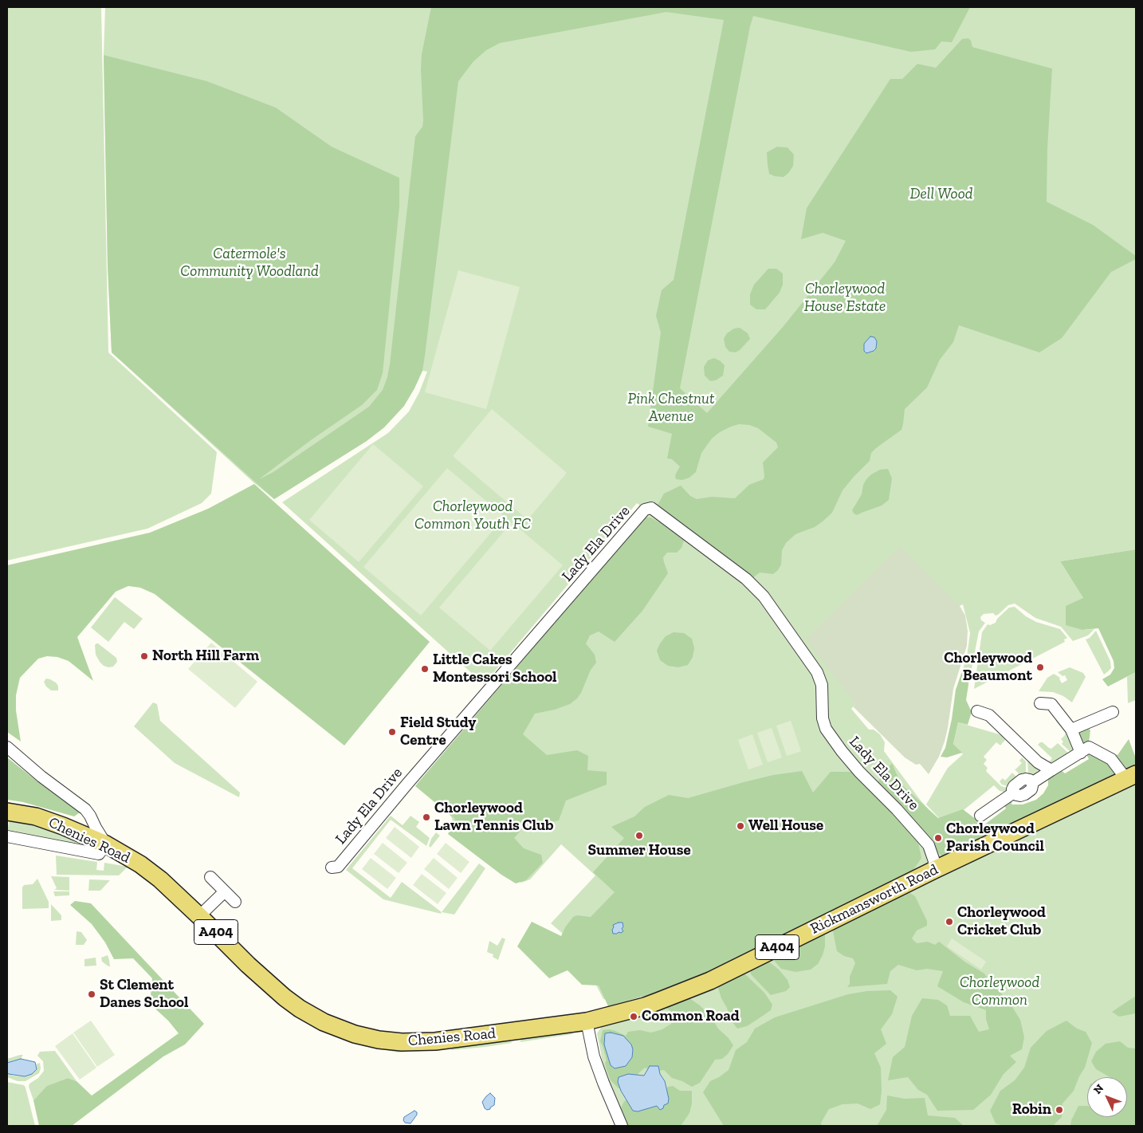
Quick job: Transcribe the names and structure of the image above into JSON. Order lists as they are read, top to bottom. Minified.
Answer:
{"streets":{"main road":["Chenies Road","Rickmansworth Road","A404"],"street":["Lady Ela Drive"]},"crossings":[["Lady Ela Drive","Rickmansworth Road"],["Chenies Road","Rickmansworth Road"]],"parks":["Dell Wood","Catermole's Community Woodland","Chorleywood House Estate","Pink Chestnut Avenue","Chorleywood Common Youth FC","Chorleywood Common"],"places":["North Hill Farm","Chorleywood Beaumont","Little Cakes Montessori School","Field Study Centre","Chorleywood Lawn Tennis Club","Well House","Summer House","Chorleywood Parish Council","Chorleywood Cricket Club","St Clement Danes School","Common Road","Robin"],"north":"top left"}
